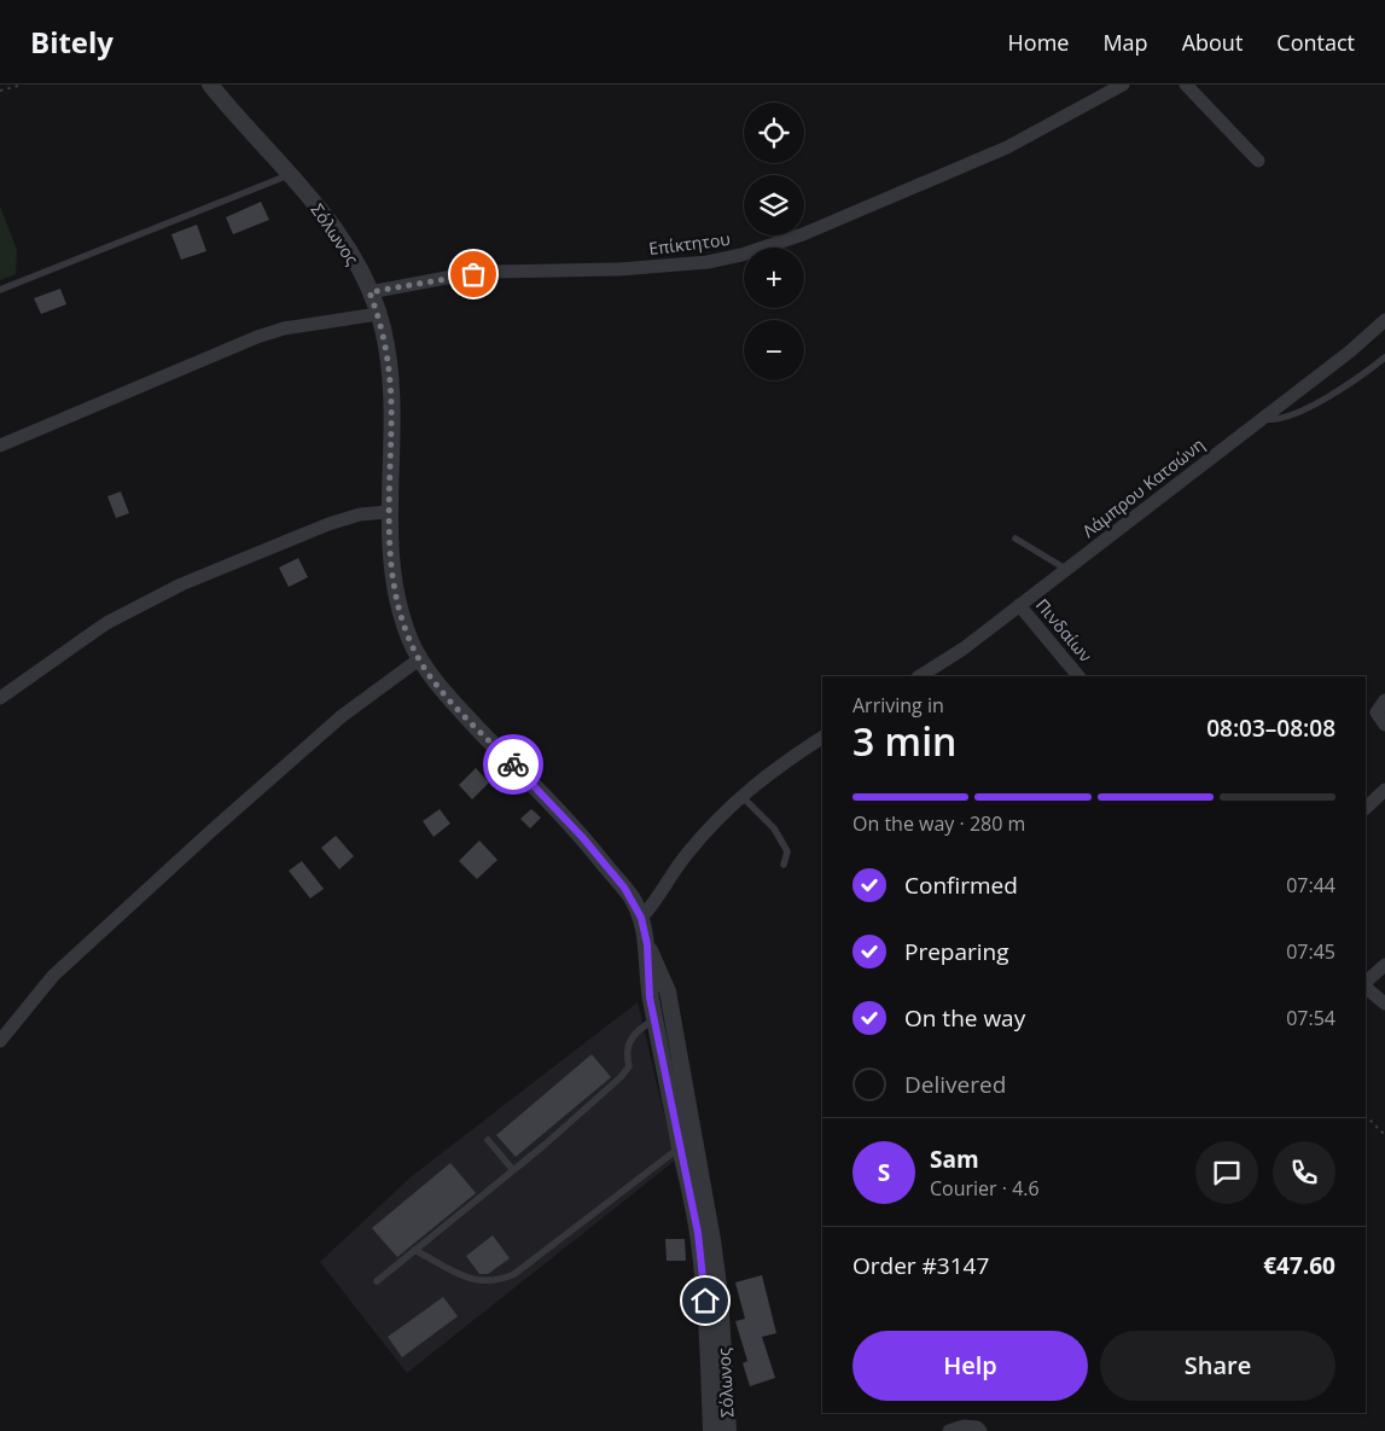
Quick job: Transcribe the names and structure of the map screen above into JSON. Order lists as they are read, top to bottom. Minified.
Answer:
{"streets":{"street":["Σόλωνος","Επίκτητου","Λάμπρου Κατσώνη","Πινδαίων"]},"crossings":[["Σόλωνος","Επίκτητου"],["Λάμπρου Κατσώνη","Πινδαίων"]],"page":{"header":"Bitely","nav":["Home","Map","About","Contact"],"map_buttons":["+","−"],"heading":["3 min","Arriving in","08:03–08:08"],"panel":["Sam","Courier · 4.6","Order #3147","€47.60"],"bar":"On the way · 280 m","list":[["Confirmed","07:44"],["Preparing","07:45"],["On the way","07:54"],"Delivered"],"round":"S","buttons":["Help","Share"]}}
